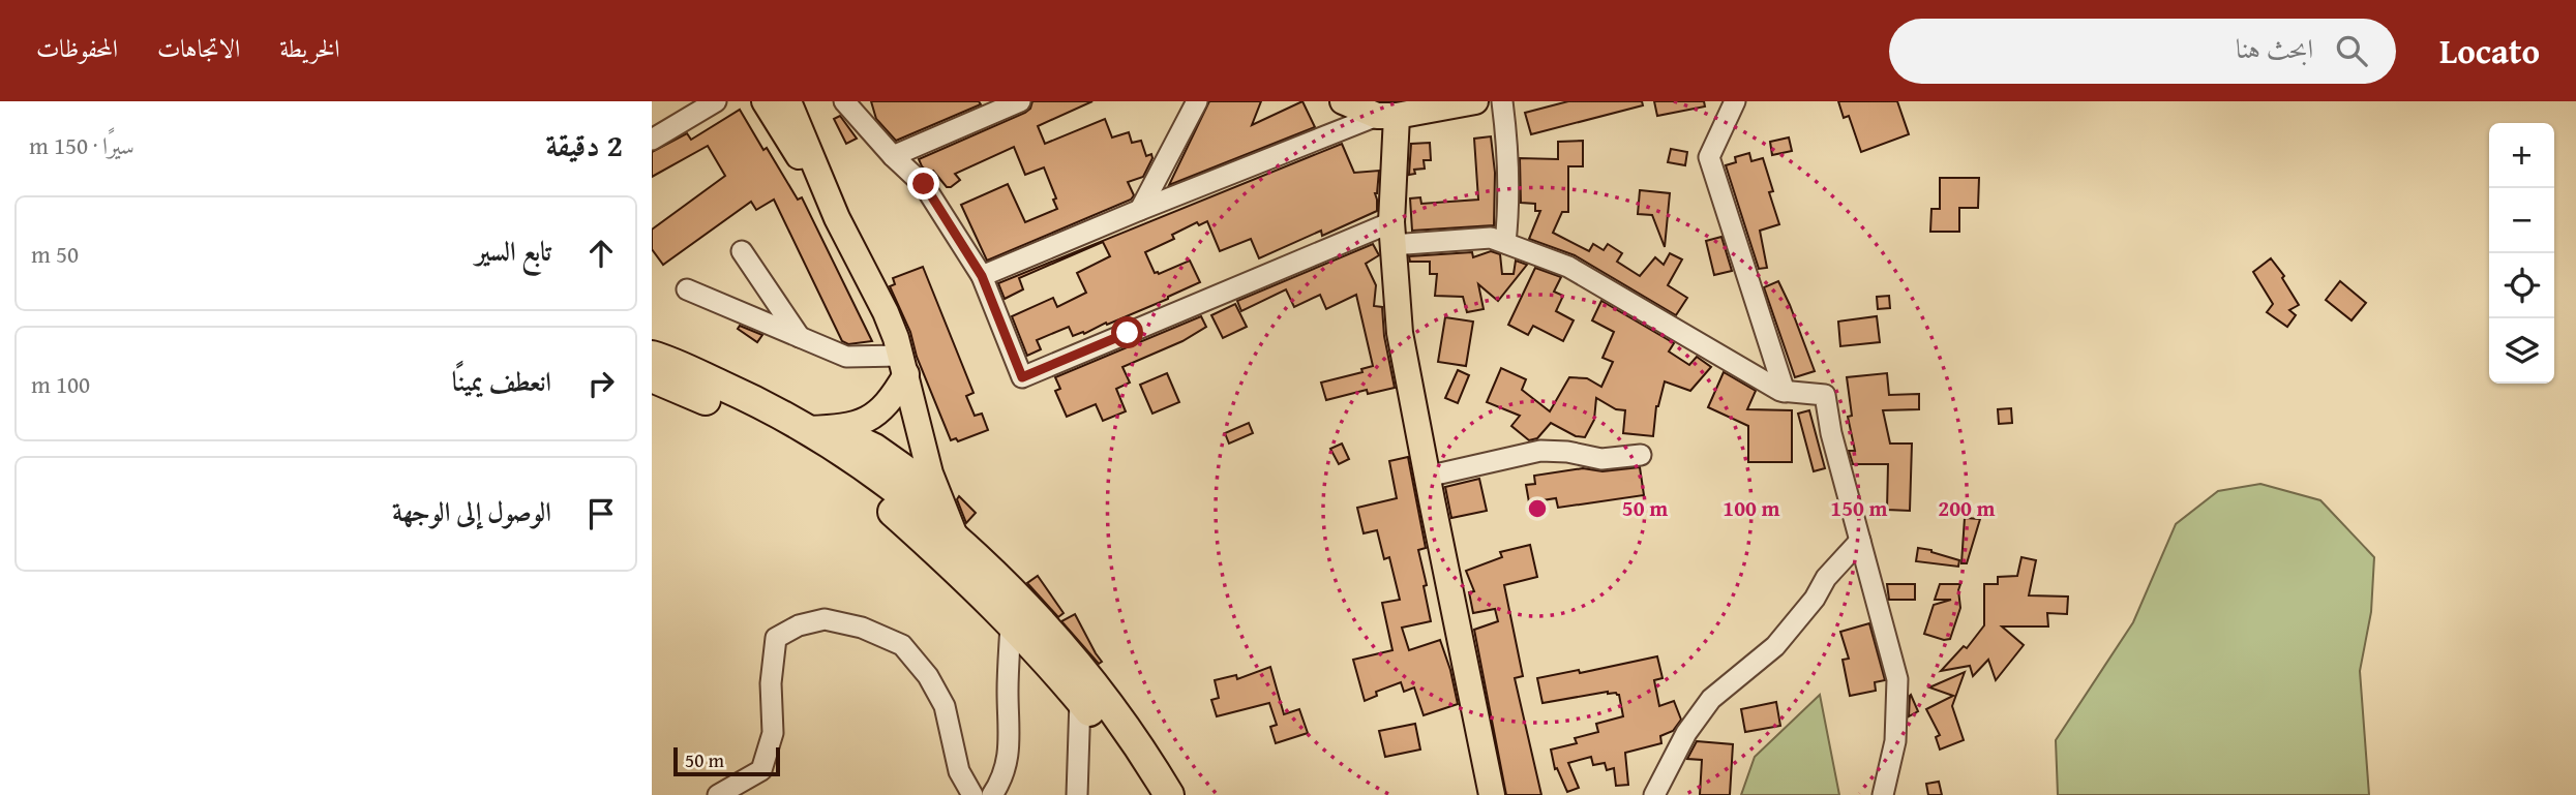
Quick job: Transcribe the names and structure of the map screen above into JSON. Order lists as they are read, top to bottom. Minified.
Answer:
{"scale_bar":"50 m","page":{"header":"Locato","search":"ابحث هنا","nav":["الخريطة","الاتجاهات","المحفوظات"],"heading":["2 دقيقة","سيرًا · 150 m"],"map_buttons":["+","−"],"list":[["تابع السير","50 m"],["انعطف يمينًا","100 m"],"الوصول إلى الوجهة"],"scale":"50 m"},"rings":["50 m","100 m","150 m","200 m"]}
